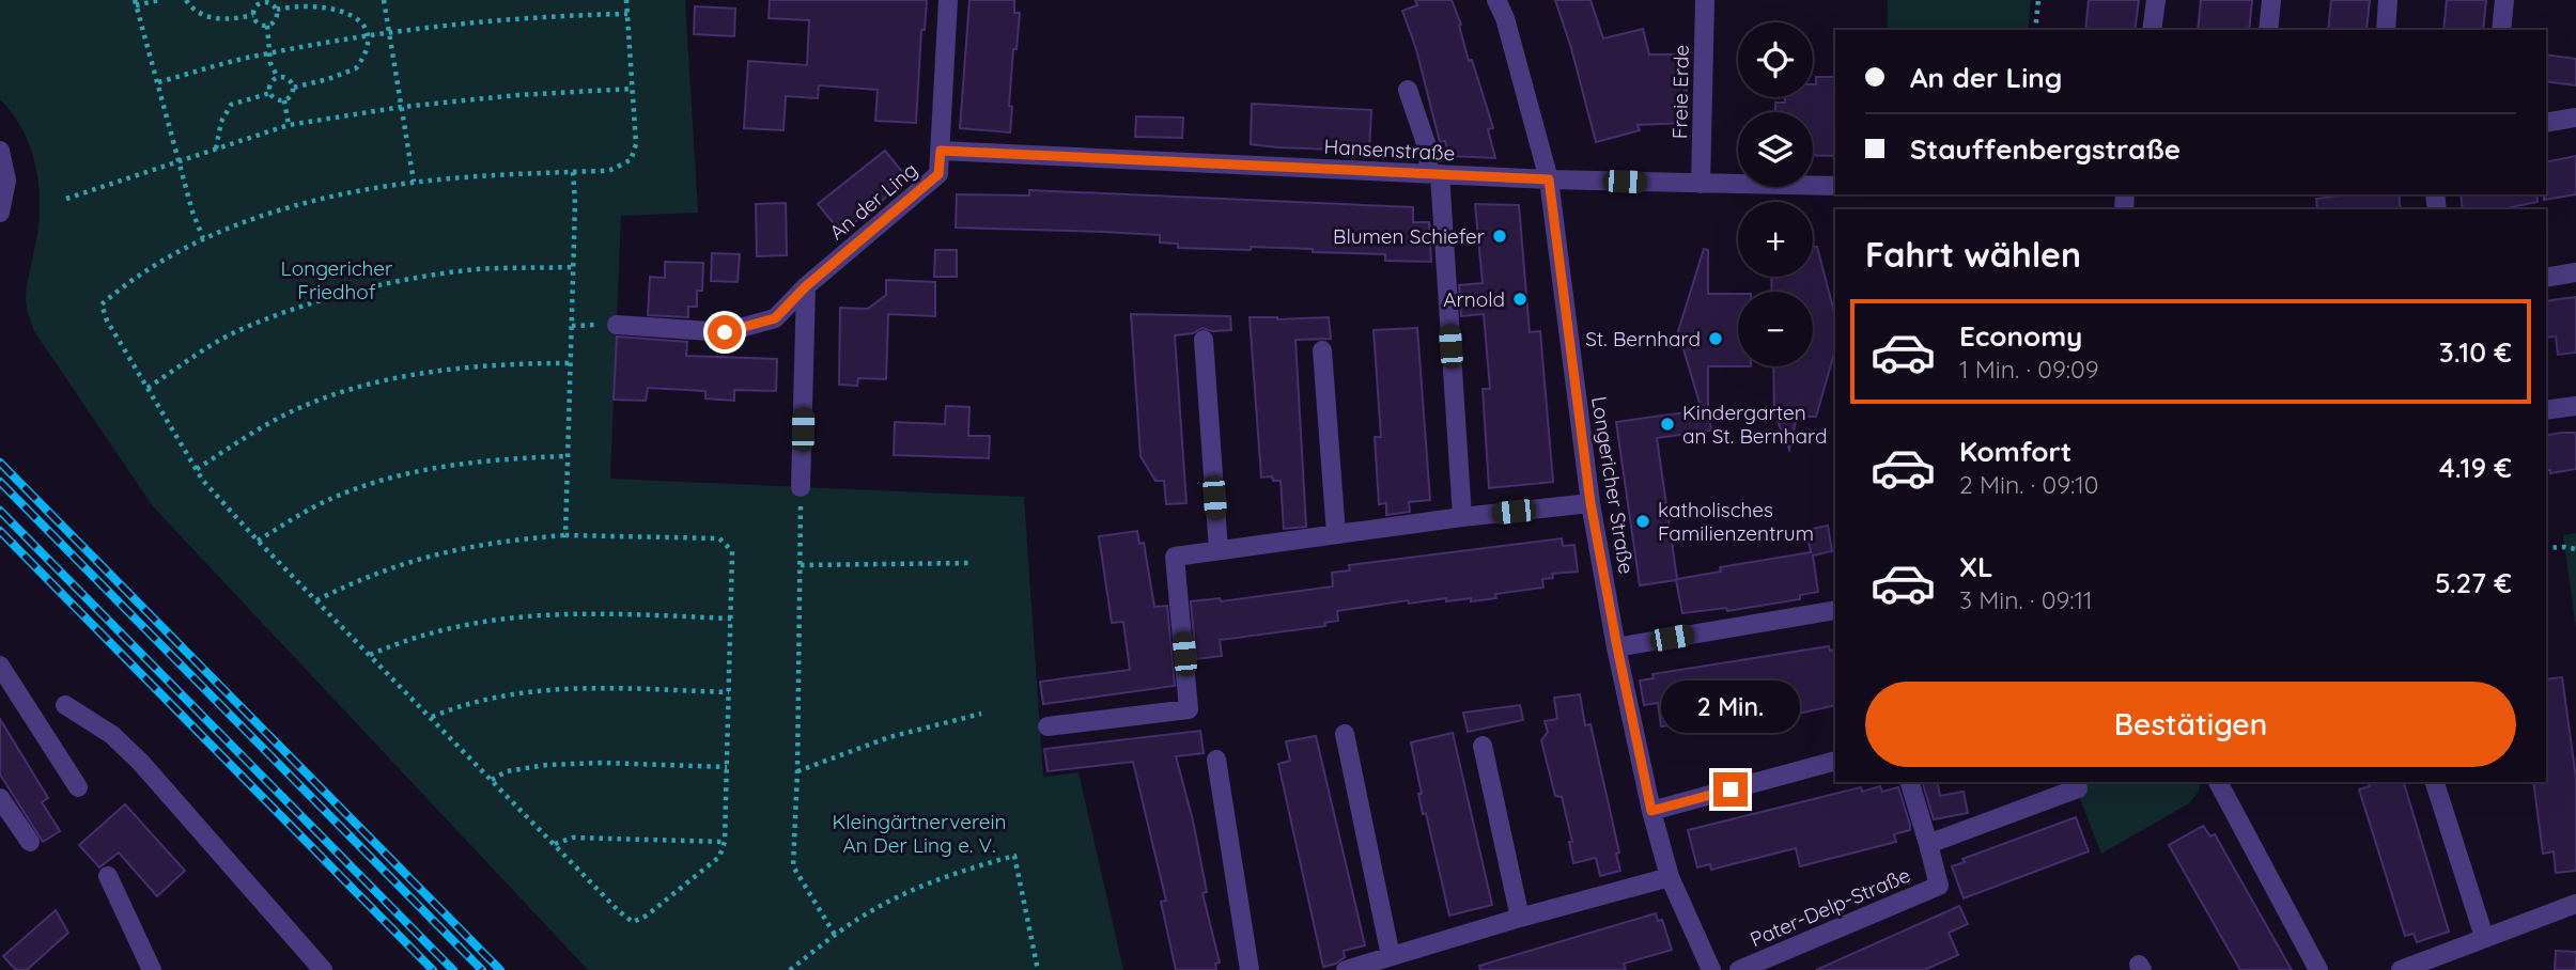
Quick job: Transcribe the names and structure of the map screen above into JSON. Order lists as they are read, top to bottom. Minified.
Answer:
{"streets":{"street":["Freie Erde","Hansenstraße","An der Ling","Longericher Straße","Pater-Delp-Straße"]},"crossings":[["Freie Erde","Hansenstraße"],["Hansenstraße","An der Ling"],["Hansenstraße","Longericher Straße"]],"parks":["Longericher Friedhof","Kleingärtnerverein An Der Ling e. V."],"places":["Blumen Schiefer","Arnold","St. Bernhard","Kindergarten an St. Bernhard","katholisches Familienzentrum"],"page":{"map_buttons":["+","−"],"banner":["An der Ling","Stauffenbergstraße"],"heading":"Fahrt wählen","list":[{"name":"Economy","note":"1 Min. · 09:09","value":"3.10 €"},{"name":"Komfort","note":"2 Min. · 09:10","value":"4.19 €"},{"name":"XL","note":"3 Min. · 09:11","value":"5.27 €"}],"buttons":"Bestätigen","bubble":"2 Min."}}
